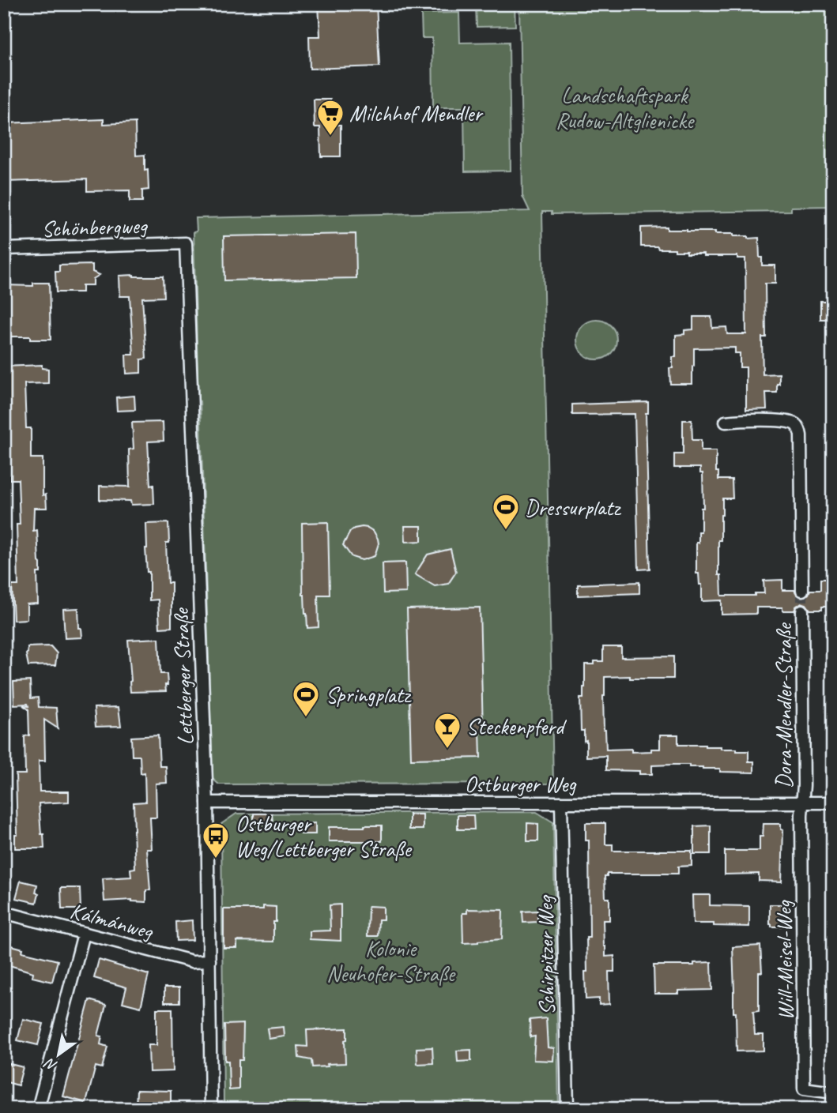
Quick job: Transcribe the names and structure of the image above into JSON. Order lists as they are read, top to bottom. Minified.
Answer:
{"streets":{"street":["Schönbergweg","Lettberger Straße","Dora-Mendler-Straße","Ostburger Weg","Kálmánweg","Schirpitzer Weg","Will-Meisel-Weg"]},"crossings":[["Schönbergweg","Lettberger Straße"],["Lettberger Straße","Ostburger Weg"],["Lettberger Straße","Kálmánweg"],["Dora-Mendler-Straße","Ostburger Weg"],["Dora-Mendler-Straße","Will-Meisel-Weg"],["Ostburger Weg","Schirpitzer Weg"],["Ostburger Weg","Will-Meisel-Weg"]],"parks":["Landschaftspark Rudow-Altglienicke","Kolonie Neuhofer-Straße"],"places":{"supermarket":["Milchhof Mendler"],"sports":["Dressurplatz","Springplatz"],"bar":["Steckenpferd"],"bus stop":["Ostburger Weg/Lettberger Straße"]},"north":"bottom left"}
